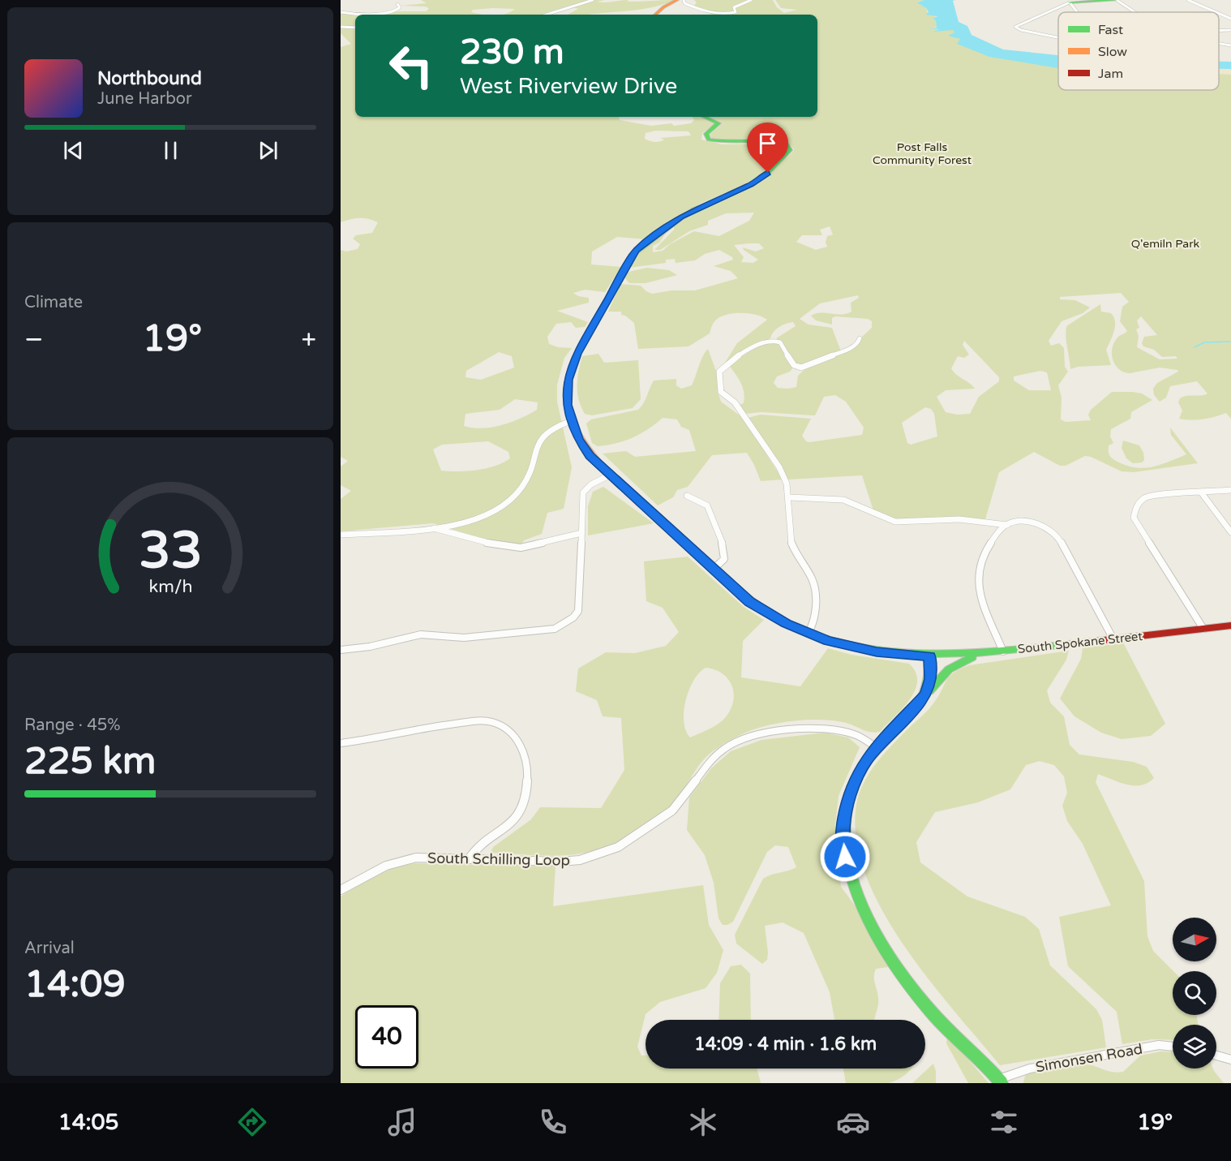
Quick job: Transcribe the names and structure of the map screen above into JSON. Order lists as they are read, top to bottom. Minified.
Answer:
{"streets":{"street":["South Spokane Street","South Schilling Loop","Simonsen Road"]},"parks":["Post Falls Community Forest","Q'emiln Park"],"legend":["Fast","Slow","Jam"],"north":"right","page":{"turn":["230 m","West Riverview Drive"],"song":["Northbound","June Harbor"],"tile":["Climate",["Range · 45%","225 km"],["Arrival","14:09"]],"heat":["−","19°","+"],"limit":"40","trip":"14:09 · 4 min · 1.6 km","tabs":["14:05","19°"],"gauge":["33","km/h"]}}
